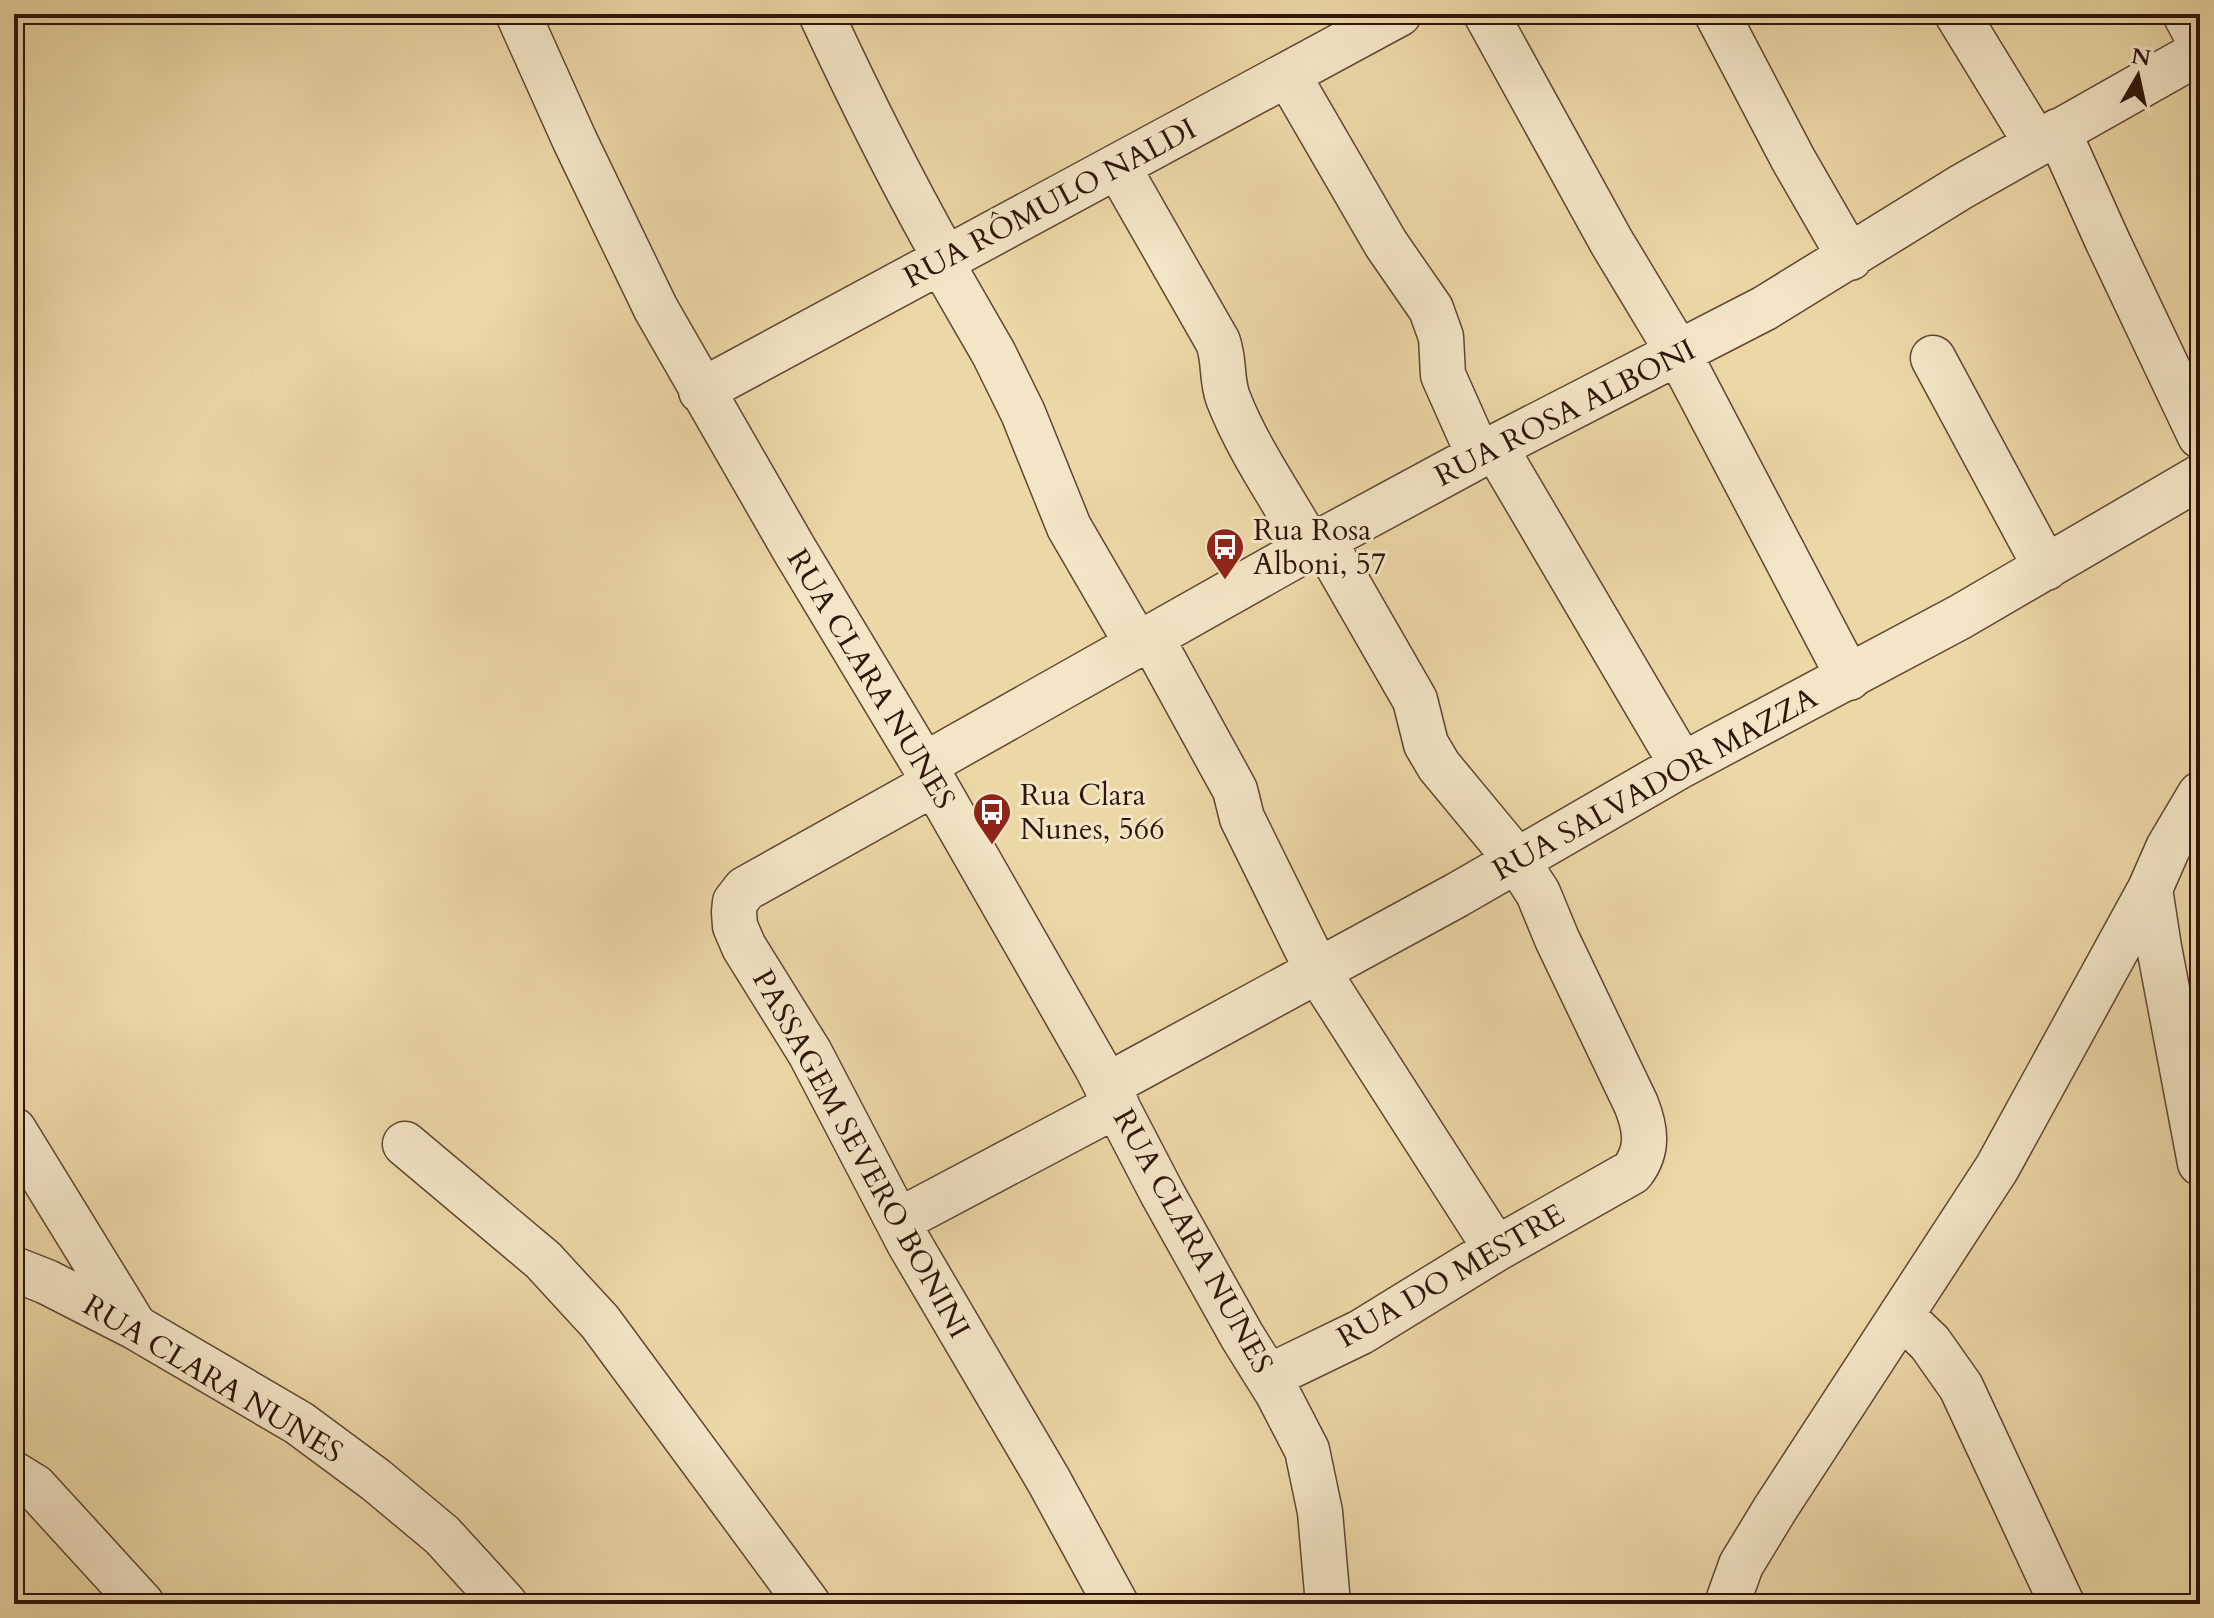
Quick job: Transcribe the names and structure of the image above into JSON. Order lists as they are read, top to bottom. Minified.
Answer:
{"streets":{"street":["RUA RÔMULO NALDI","RUA ROSA ALBONI","RUA CLARA NUNES","RUA SALVADOR MAZZA","PASSAGEM SEVERO BONINI","RUA DO MESTRE"]},"crossings":[["RUA RÔMULO NALDI","RUA CLARA NUNES"],["RUA ROSA ALBONI","RUA CLARA NUNES"],["RUA ROSA ALBONI","PASSAGEM SEVERO BONINI"],["RUA CLARA NUNES","RUA SALVADOR MAZZA"],["RUA CLARA NUNES","PASSAGEM SEVERO BONINI"],["RUA CLARA NUNES","RUA DO MESTRE"],["RUA SALVADOR MAZZA","PASSAGEM SEVERO BONINI"],["RUA SALVADOR MAZZA","RUA DO MESTRE"]],"places":{"bus stop":["Rua Rosa Alboni, 57","Rua Clara Nunes, 566"]},"north":"top"}
